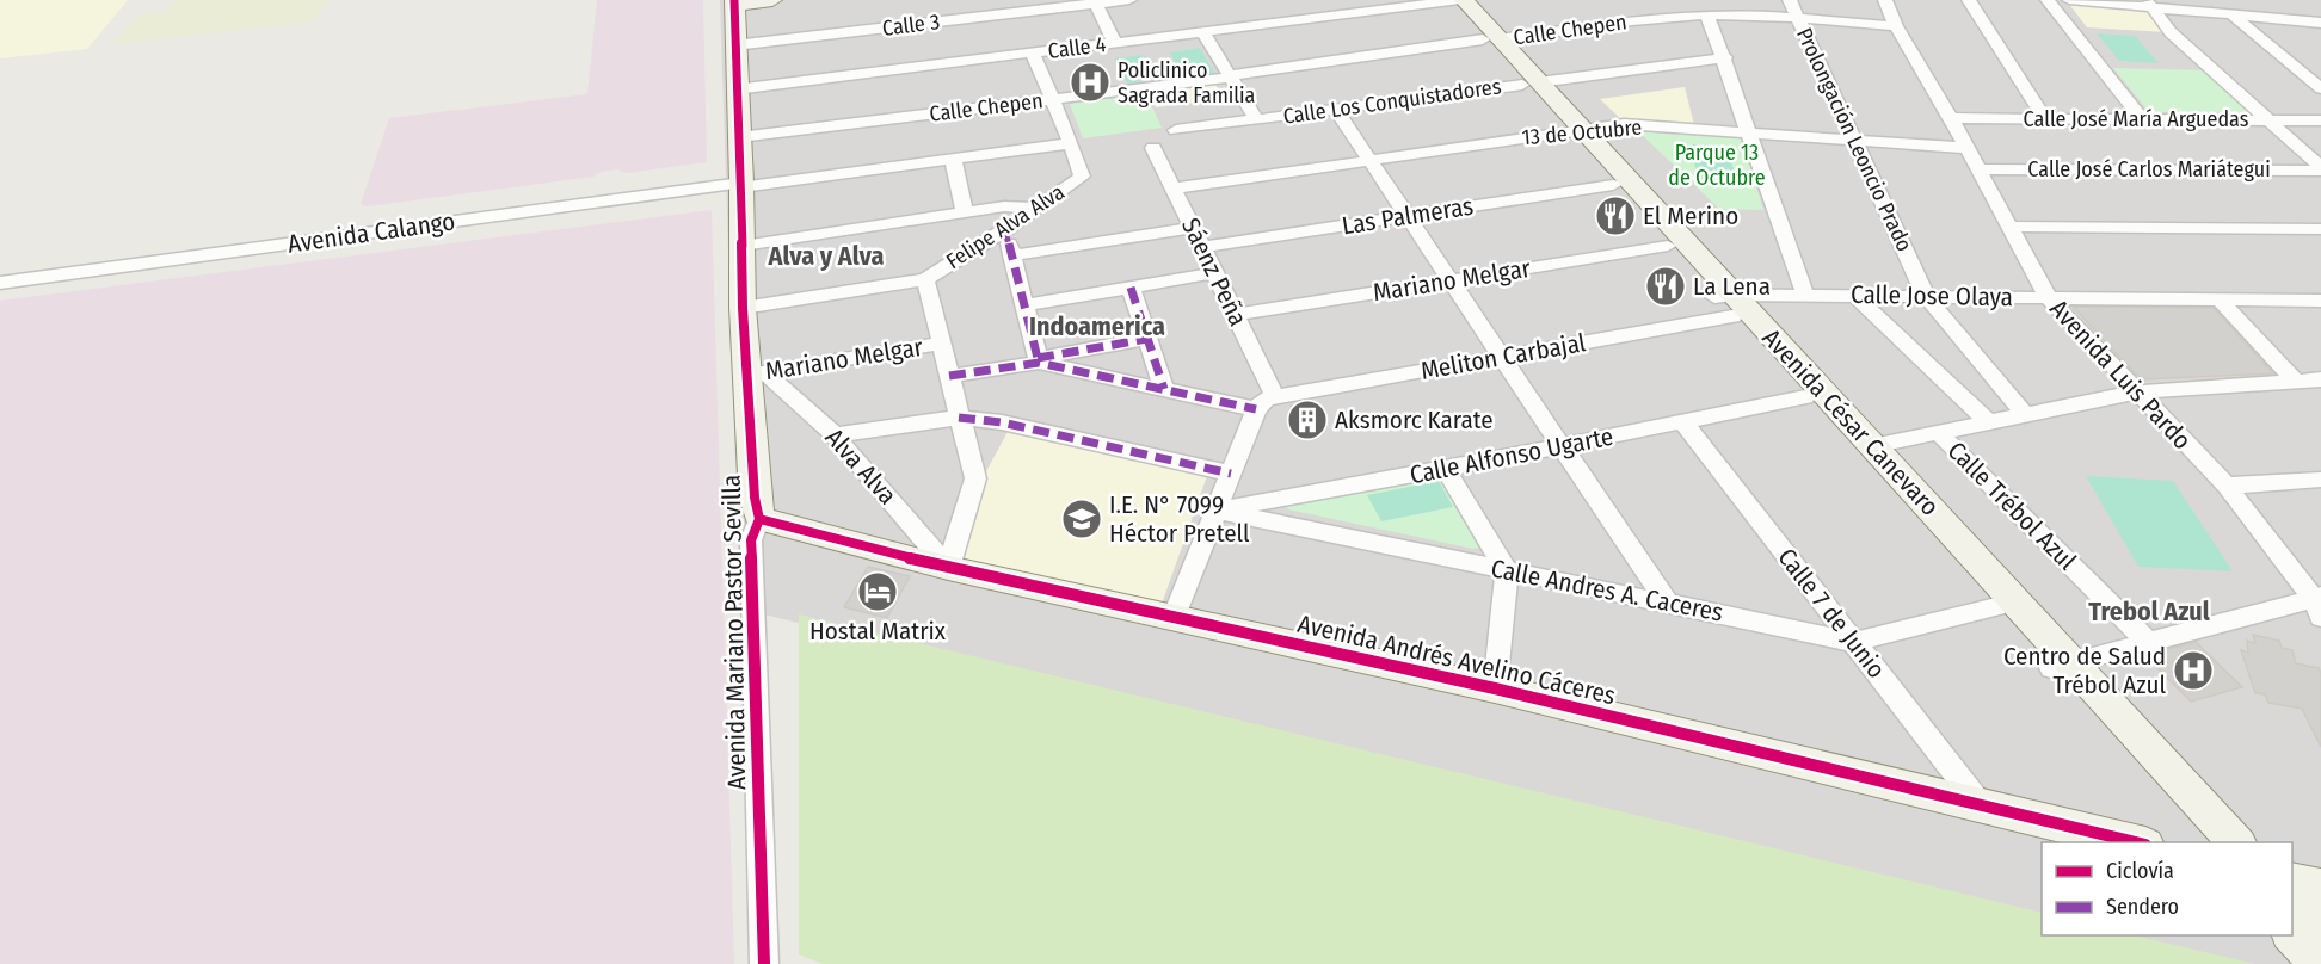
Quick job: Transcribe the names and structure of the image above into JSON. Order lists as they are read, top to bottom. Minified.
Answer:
{"streets":{"main road":["Avenida César Canevaro","Avenida Mariano Pastor Sevilla","Avenida Andrés Avelino Cáceres"],"street":["Calle 3","Calle Chepen","Calle 4","Calle Los Conquistadores","Calle José María Arguedas","13 de Octubre","Prolongación Leoncio Prado","Calle José Carlos Mariátegui","Las Palmeras","Felipe Alva Alva","Avenida Calango","Sáenz Peña","Mariano Melgar","Calle Jose Olaya","Meliton Carbajal","Avenida Luis Pardo","Calle Alfonso Ugarte","Alva Alva","Calle Trébol Azul","Calle Andres A. Caceres","Calle 7 de Junio"]},"crossings":[["Calle 3","Avenida Mariano Pastor Sevilla"],["Calle Chepen","Prolongación Leoncio Prado"],["Calle Chepen","Felipe Alva Alva"],["Calle Chepen","Avenida Luis Pardo"],["Calle Chepen","Avenida César Canevaro"],["Calle Chepen","Avenida Mariano Pastor Sevilla"],["Calle 4","Felipe Alva Alva"],["Calle 4","Avenida César Canevaro"],["Calle 4","Avenida Mariano Pastor Sevilla"],["Calle Los Conquistadores","Avenida César Canevaro"],["Calle José María Arguedas","Avenida Luis Pardo"],["13 de Octubre","Prolongación Leoncio Prado"],["13 de Octubre","Sáenz Peña"],["13 de Octubre","Avenida Luis Pardo"],["13 de Octubre","Avenida César Canevaro"],["Prolongación Leoncio Prado","Calle Jose Olaya"],["Calle José Carlos Mariátegui","Avenida Luis Pardo"],["Las Palmeras","Sáenz Peña"],["Las Palmeras","Avenida César Canevaro"],["Avenida Calango","Avenida Mariano Pastor Sevilla"],["Sáenz Peña","Mariano Melgar"],["Sáenz Peña","Meliton Carbajal"],["Mariano Melgar","Avenida César Canevaro"],["Mariano Melgar","Alva Alva"],["Mariano Melgar","Avenida Mariano Pastor Sevilla"],["Calle Jose Olaya","Meliton Carbajal"],["Calle Jose Olaya","Avenida Luis Pardo"],["Calle Jose Olaya","Avenida César Canevaro"],["Meliton Carbajal","Avenida César Canevaro"],["Avenida César Canevaro","Calle Alfonso Ugarte"],["Avenida César Canevaro","Calle Andres A. Caceres"],["Calle Alfonso Ugarte","Calle Andres A. Caceres"],["Calle Alfonso Ugarte","Calle 7 de Junio"],["Alva Alva","Avenida Mariano Pastor Sevilla"],["Alva Alva","Avenida Andrés Avelino Cáceres"],["Calle Andres A. Caceres","Calle 7 de Junio"],["Calle 7 de Junio","Avenida Andrés Avelino Cáceres"],["Avenida Mariano Pastor Sevilla","Avenida Andrés Avelino Cáceres"]],"districts":["Alva y Alva","Indoamerica","Trebol Azul"],"parks":["Parque 13 de Octubre"],"places":{"hospital":["Policlinico Sagrada Familia","Centro de Salud Trébol Azul"],"restaurant":["El Merino","La Lena"],"building":["Aksmorc Karate"],"school or university":["I.E. N° 7099 Héctor Pretell"],"hotel":["Hostal Matrix"]},"legend":["Ciclovía","Sendero"]}
